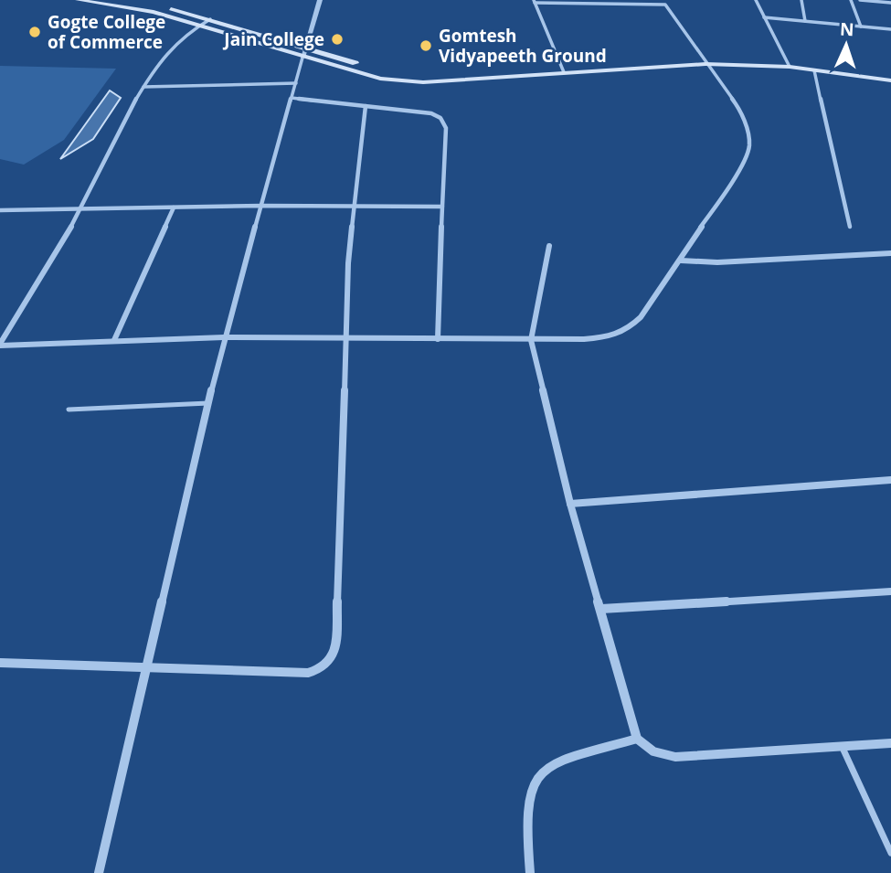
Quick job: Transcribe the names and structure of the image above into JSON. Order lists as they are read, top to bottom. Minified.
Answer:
{"places":["Gogte College of Commerce","Jain College","Gomtesh Vidyapeeth Ground"],"north":"top"}
